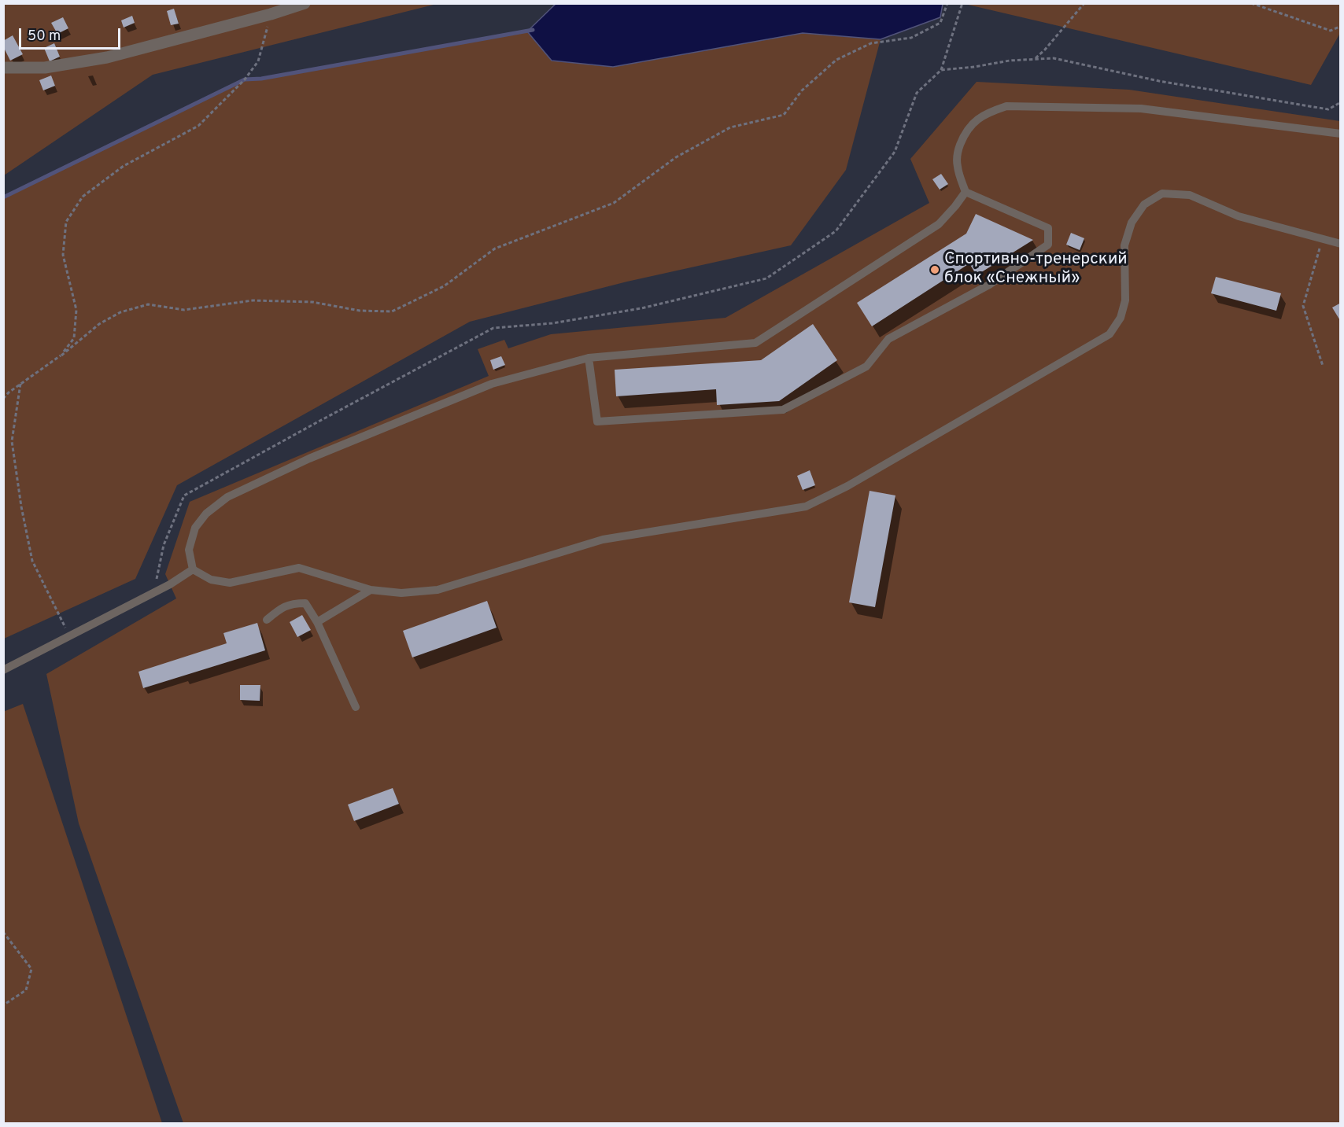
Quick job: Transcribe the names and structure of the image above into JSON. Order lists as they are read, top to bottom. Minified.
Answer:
{"places":["Спортивно-тренерский блок «Снежный»"],"scale_bar":"50 m"}
